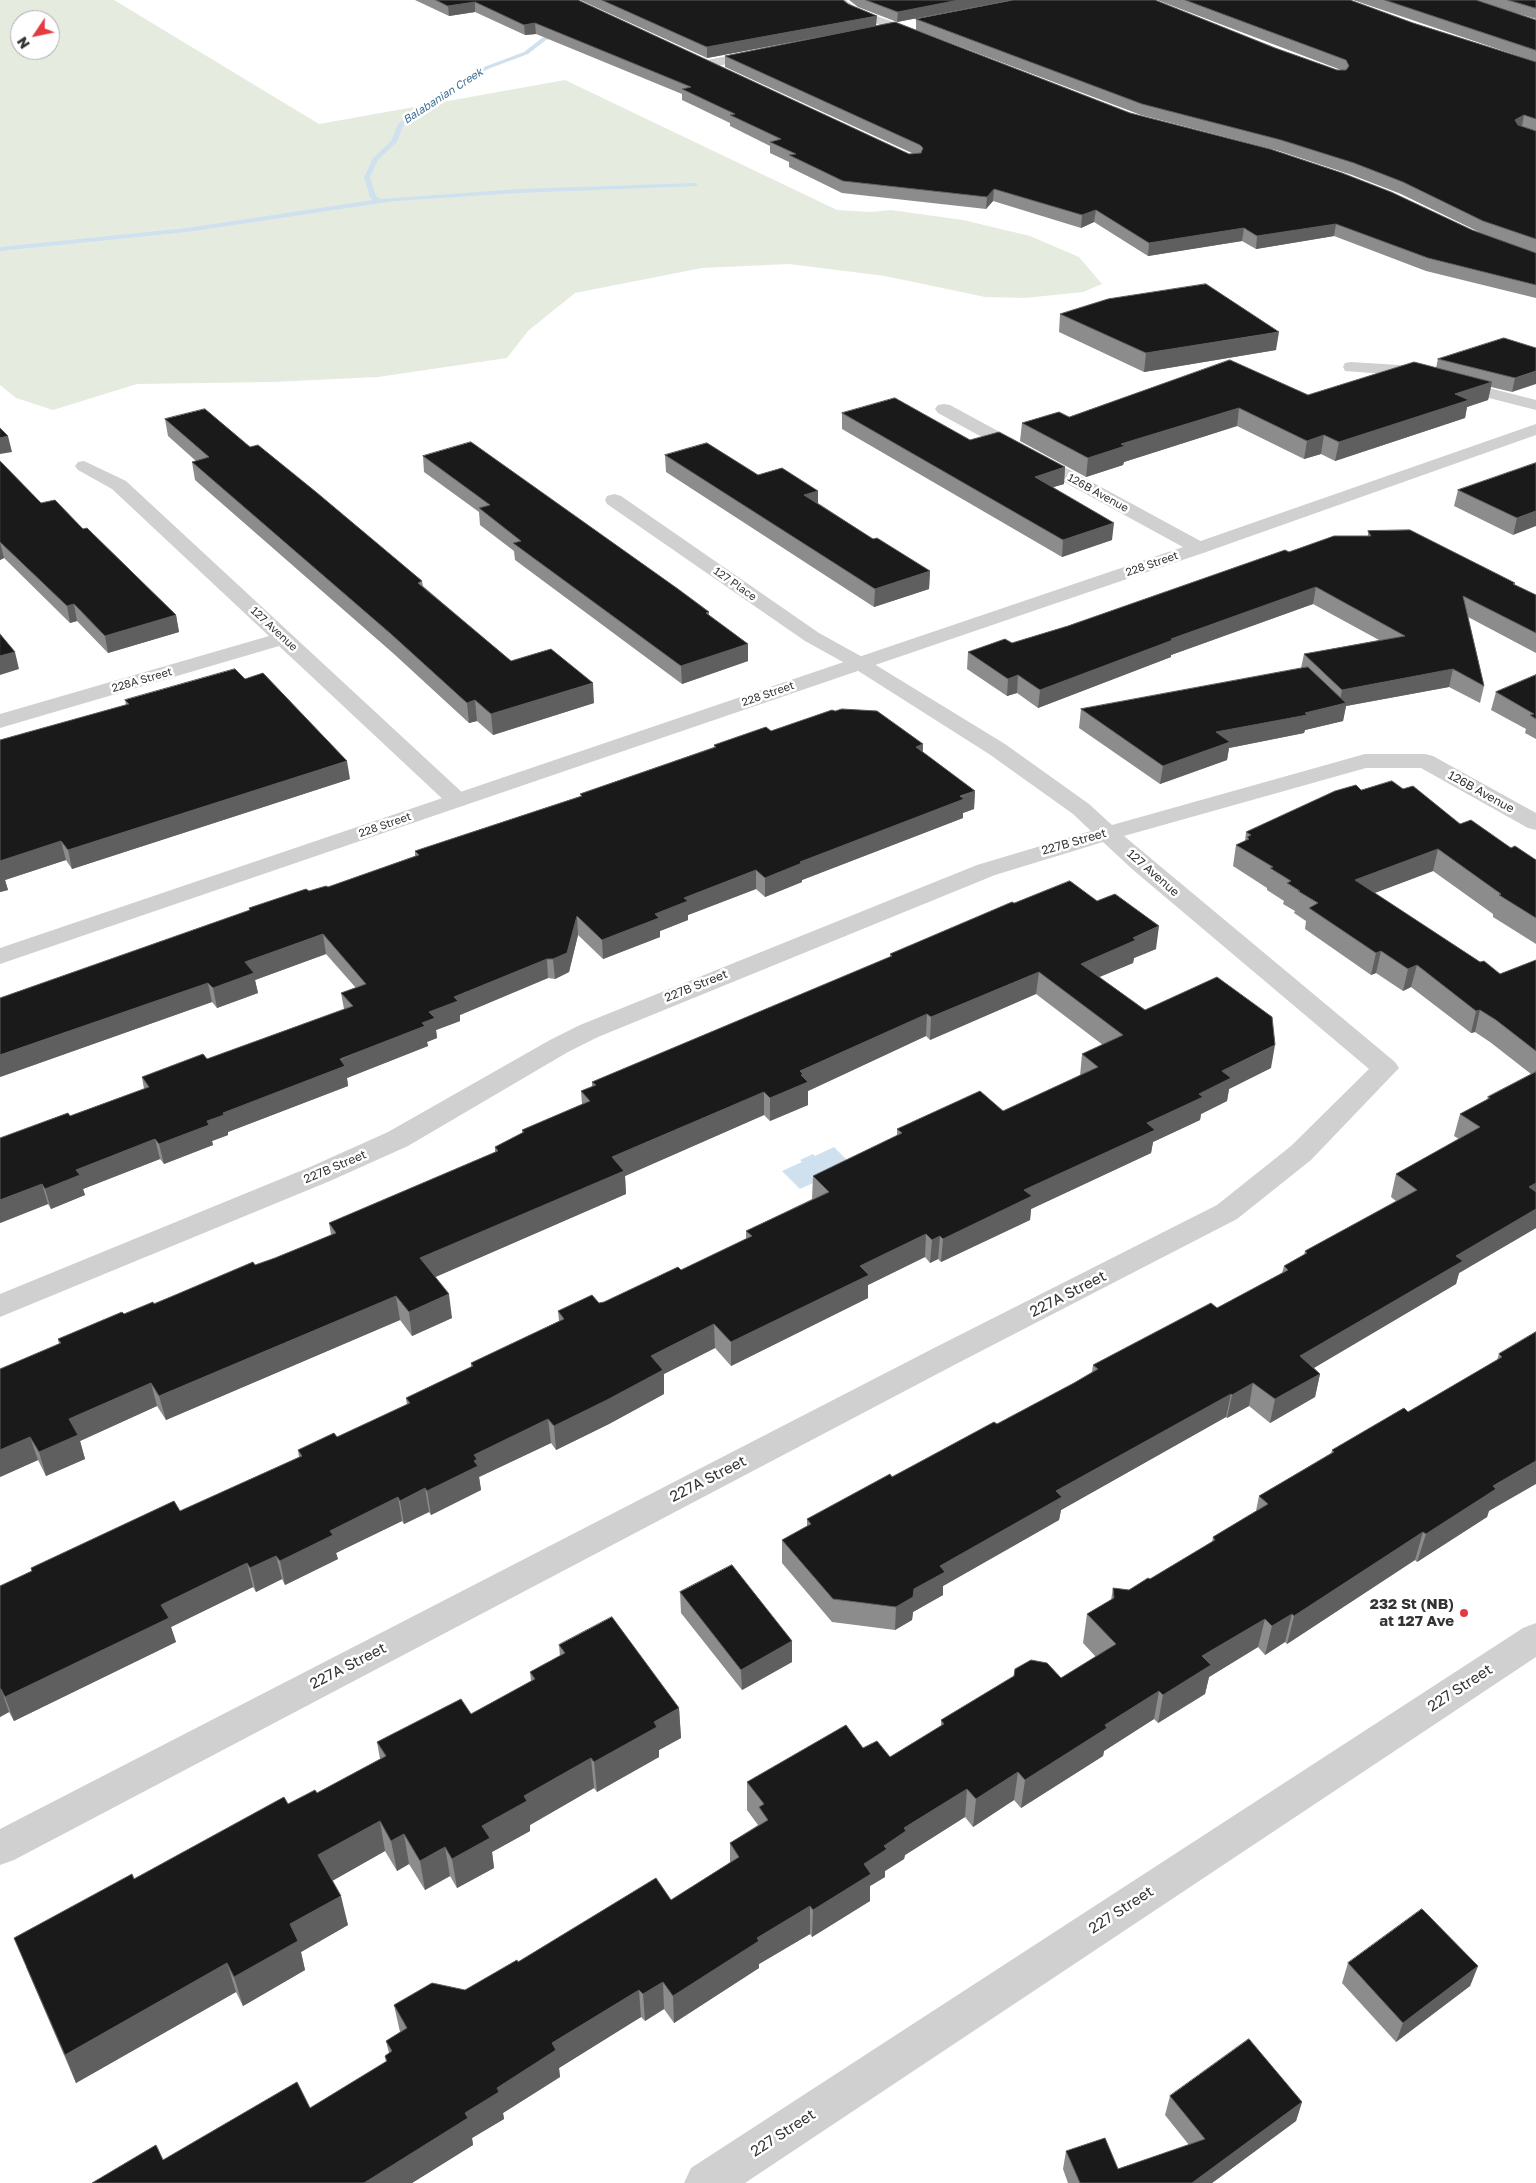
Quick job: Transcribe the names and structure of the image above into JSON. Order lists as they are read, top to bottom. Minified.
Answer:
{"streets":{"street":["126B Avenue","228 Street","127 Place","127 Avenue","228A Street","227B Street","227A Street","227 Street"]},"crossings":[["126B Avenue","228 Street"],["126B Avenue","227B Street"],["228 Street","127 Place"],["228 Street","127 Avenue"],["127 Place","127 Avenue"],["127 Avenue","228A Street"],["127 Avenue","227B Street"],["127 Avenue","227A Street"]],"water":["Balabanian Creek"],"places":["232 St (NB) at 127 Ave"],"north":"bottom left"}
